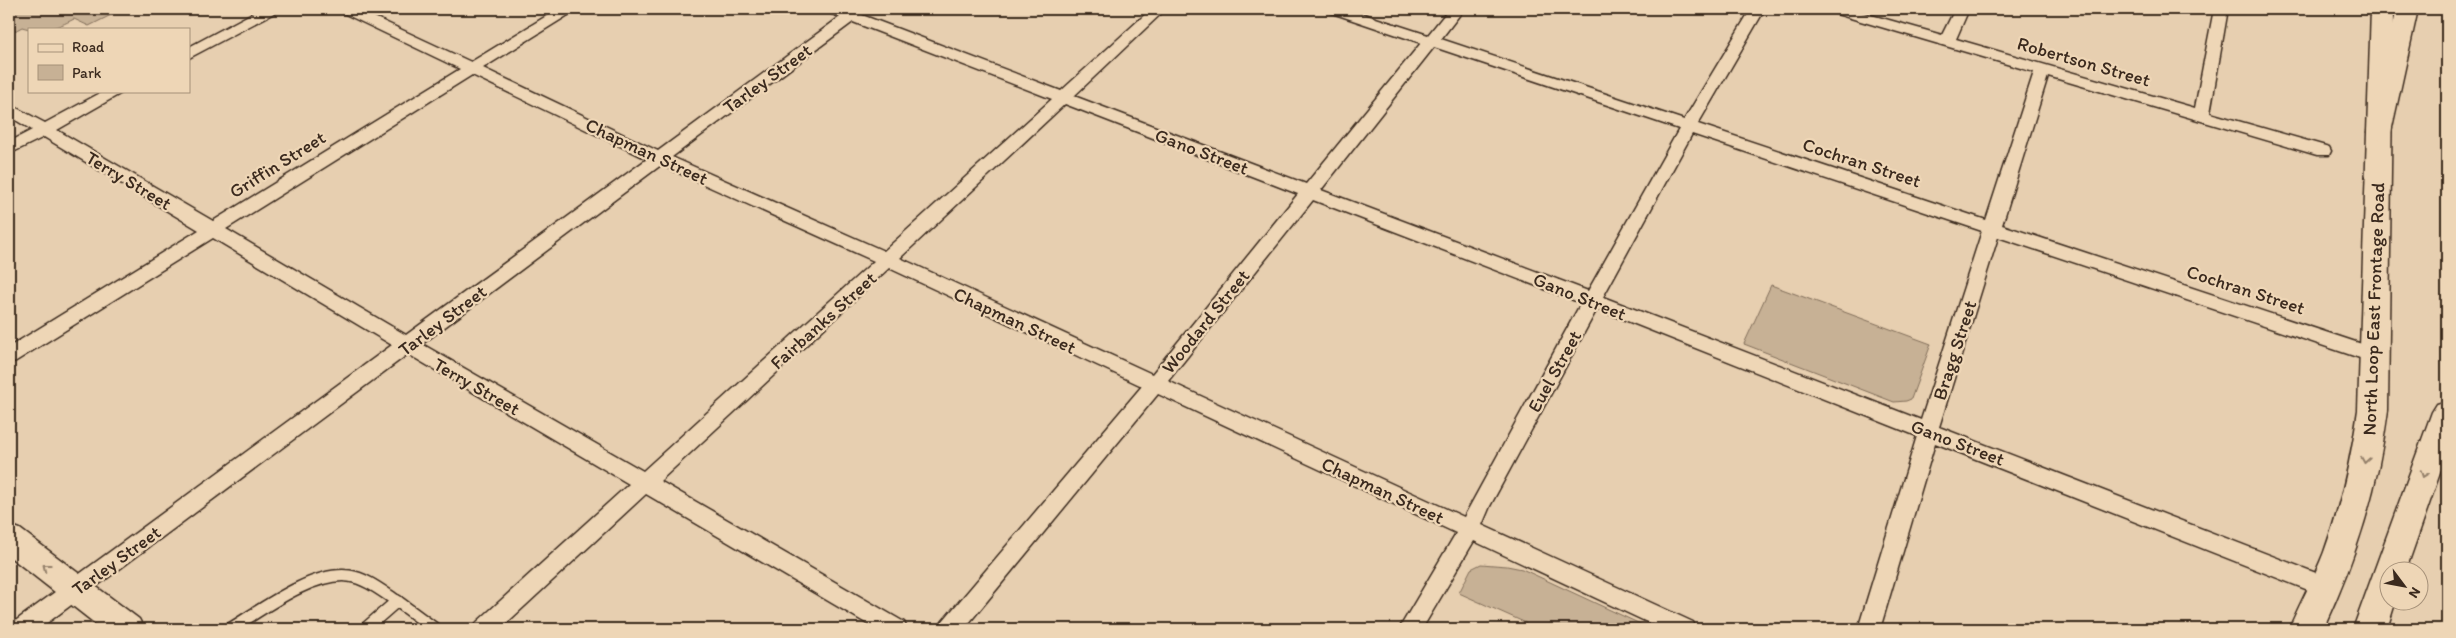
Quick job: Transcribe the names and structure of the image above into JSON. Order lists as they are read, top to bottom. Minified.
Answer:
{"streets":{"main road":["North Loop East Frontage Road"],"street":["Robertson Street","Tarley Street","Chapman Street","Gano Street","Cochran Street","Griffin Street","Terry Street","Fairbanks Street","Woodard Street","Bragg Street","Euel Street"]},"crossings":[["Robertson Street","Bragg Street"],["Tarley Street","Chapman Street"],["Tarley Street","Gano Street"],["Tarley Street","Terry Street"],["Chapman Street","Griffin Street"],["Chapman Street","Fairbanks Street"],["Chapman Street","Woodard Street"],["Chapman Street","Euel Street"],["Gano Street","North Loop East Frontage Road"],["Gano Street","Fairbanks Street"],["Gano Street","Woodard Street"],["Gano Street","Bragg Street"],["Gano Street","Euel Street"],["Cochran Street","North Loop East Frontage Road"],["Cochran Street","Woodard Street"],["Cochran Street","Bragg Street"],["Cochran Street","Euel Street"],["Griffin Street","Terry Street"],["Terry Street","Fairbanks Street"]],"legend":["Road","Park"],"north":"bottom right"}
